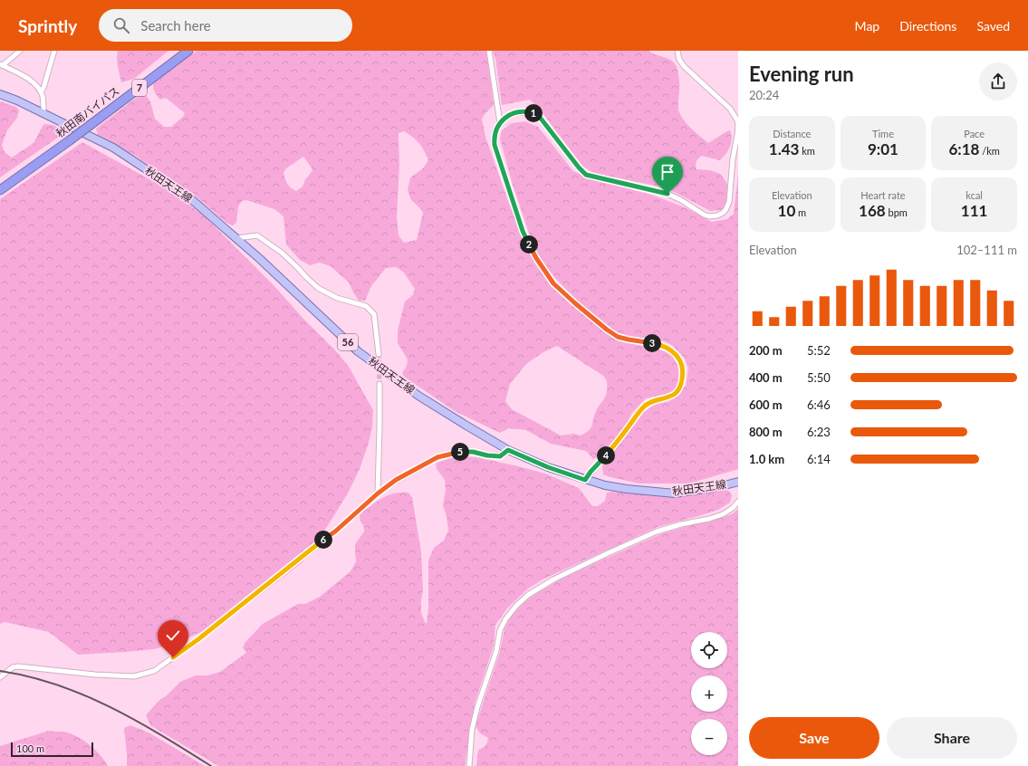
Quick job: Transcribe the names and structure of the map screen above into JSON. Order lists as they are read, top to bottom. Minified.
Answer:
{"streets":{"highway":["7","秋田南バイパス"],"main road":["秋田天王線","56"]},"scale_bar":"100 m","page":{"header":"Sprintly","search":"Search here","nav":["Map","Directions","Saved"],"heading":["Evening run","20:24"],"pins":["1","2","3","5","4","6"],"stats":[["Distance","1.43 km"],["Time","9:01"],["Pace","6:18 /km"],["Elevation","10 m"],["Heart rate","168 bpm"],["kcal","111"]],"chart":["Elevation","102–111 m"],"list":[{"name":"200 m","note":"5:52"},{"name":"400 m","note":"5:50"},{"name":"600 m","note":"6:46"},{"name":"800 m","note":"6:23"},{"name":"1.0 km","note":"6:14"}],"map_buttons":["+","−"],"buttons":["Save","Share"],"scale":"100 m"}}
